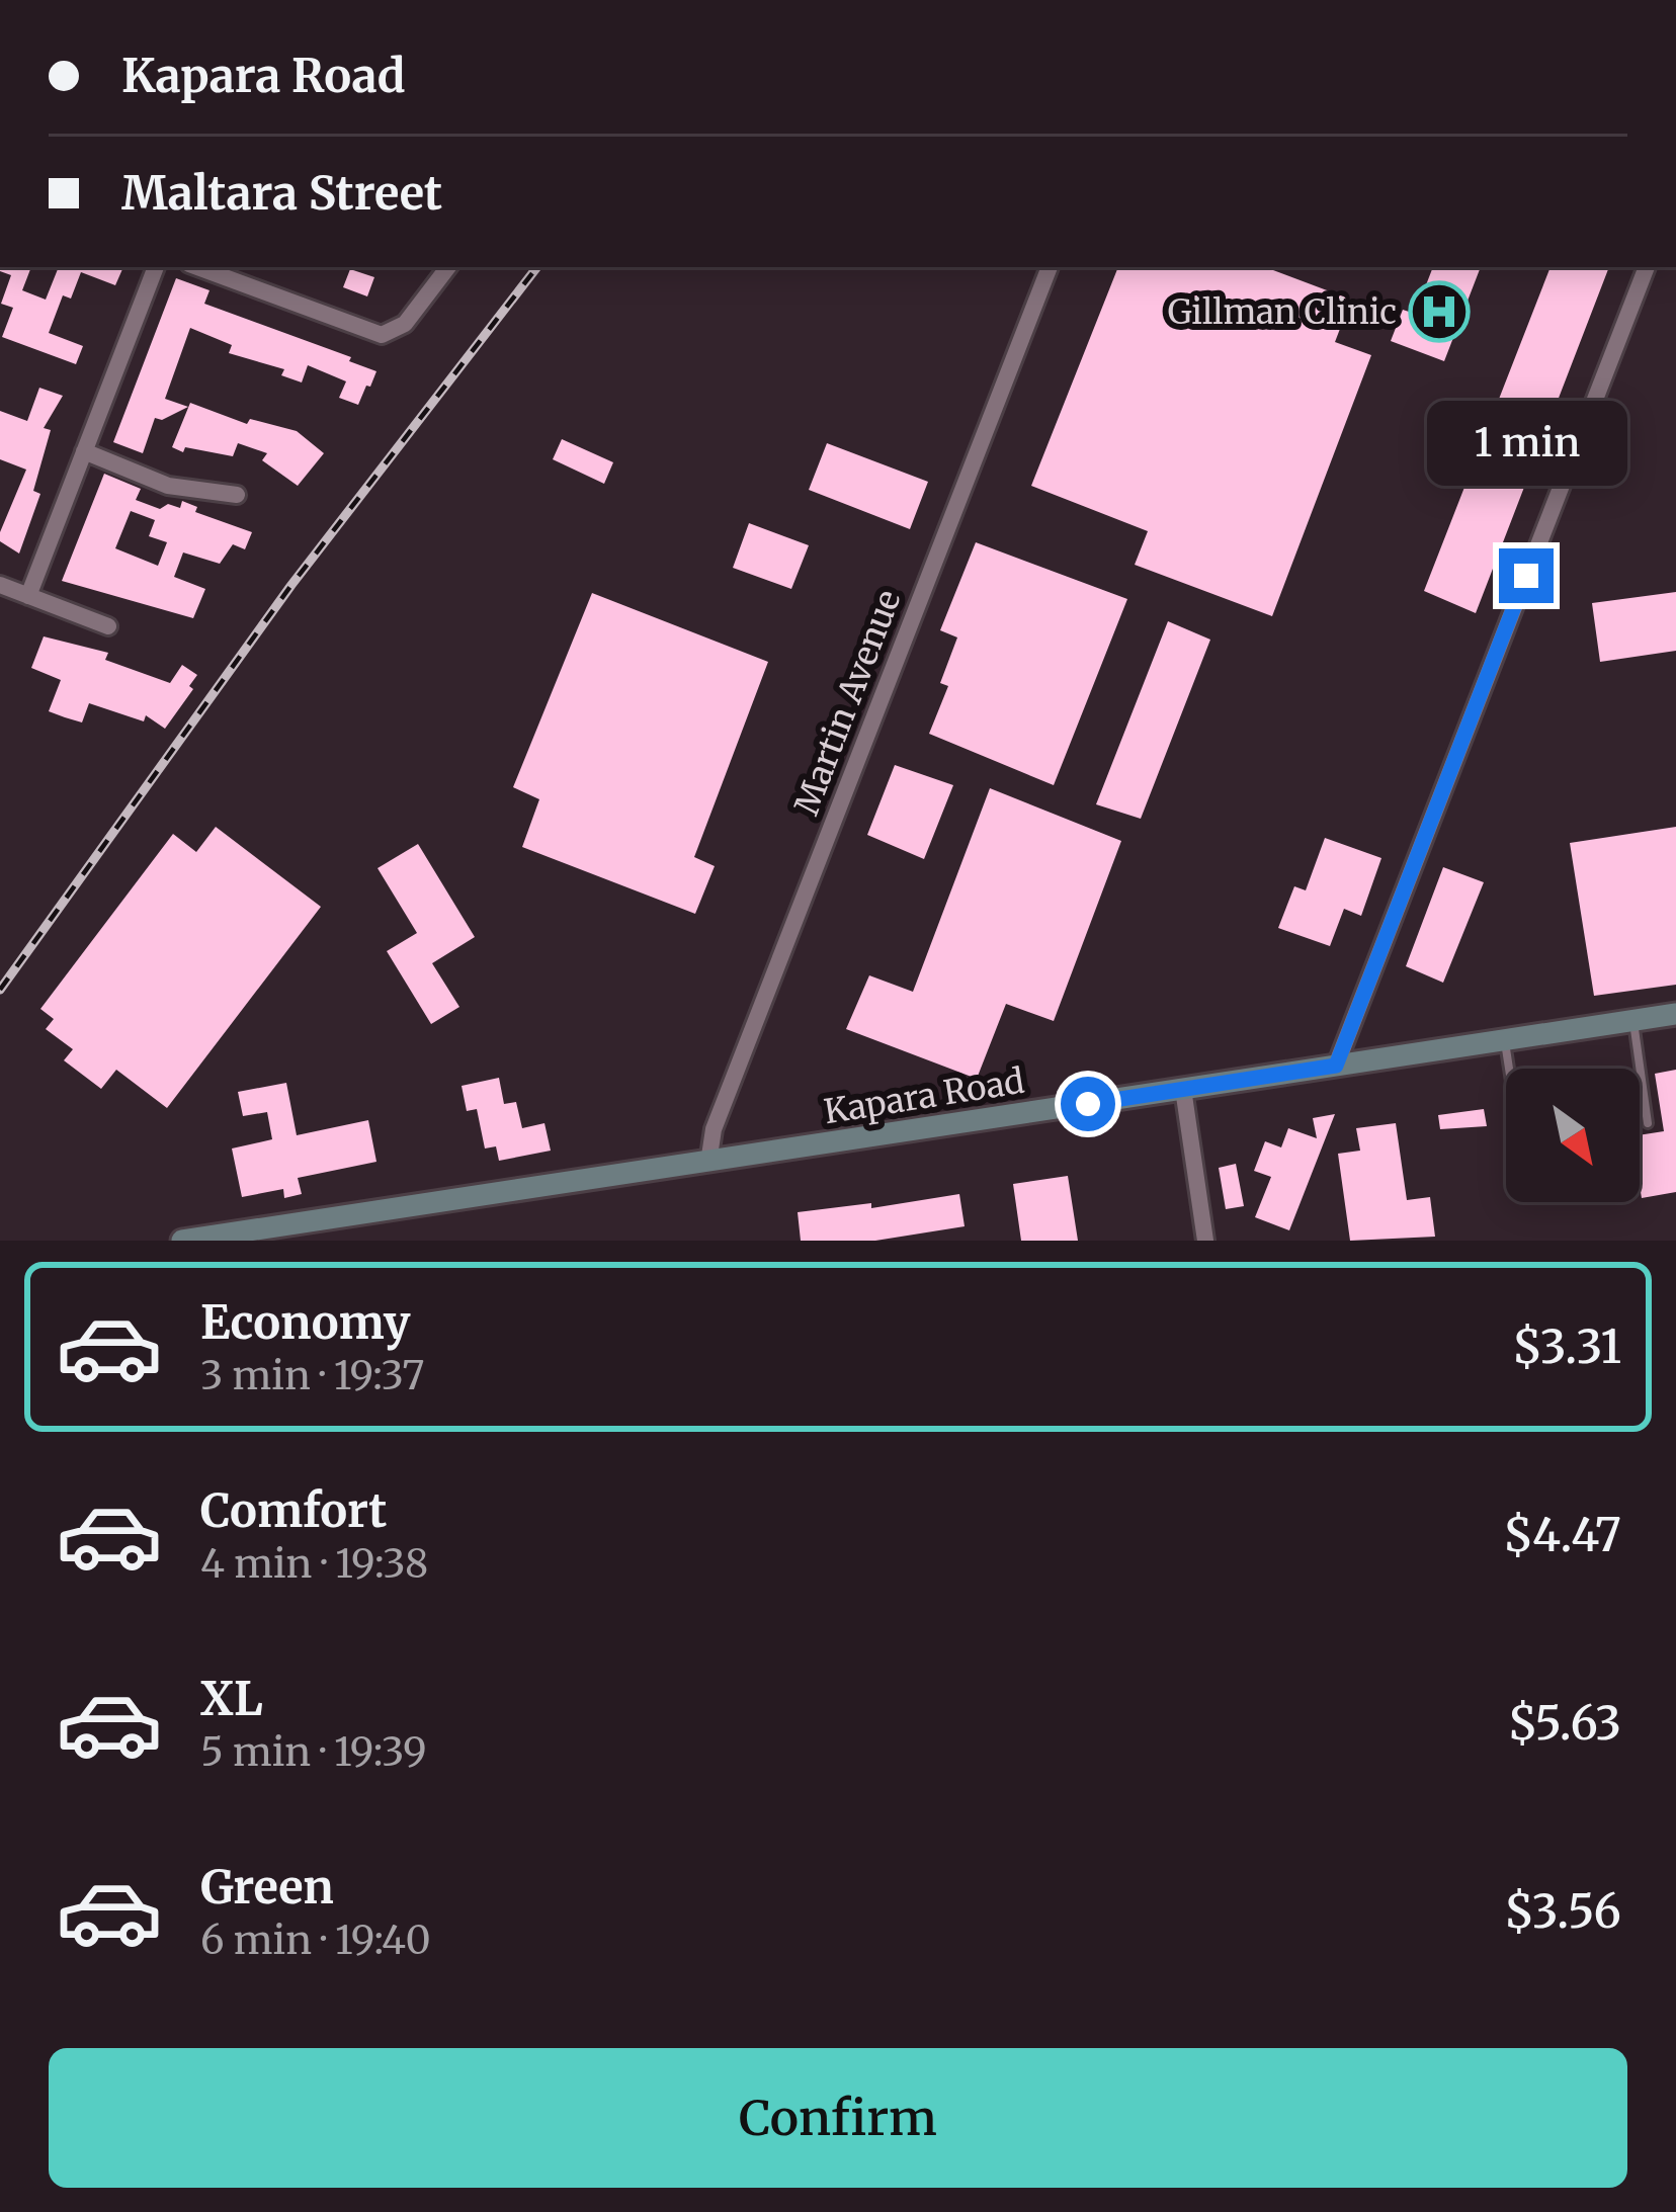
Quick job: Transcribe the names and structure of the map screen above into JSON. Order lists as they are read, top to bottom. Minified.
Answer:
{"streets":{"street":["Martin Avenue","Kapara Road"]},"crossings":[["Martin Avenue","Kapara Road"]],"places":{"hospital":["Gillman Clinic"]},"north":"bottom right","page":{"banner":["Kapara Road","Maltara Street"],"bubble":"1 min","list":[{"name":"Economy","note":"3 min · 19:37","value":"$3.31"},{"name":"Comfort","note":"4 min · 19:38","value":"$4.47"},{"name":"XL","note":"5 min · 19:39","value":"$5.63"},{"name":"Green","note":"6 min · 19:40","value":"$3.56"}],"buttons":"Confirm"}}
